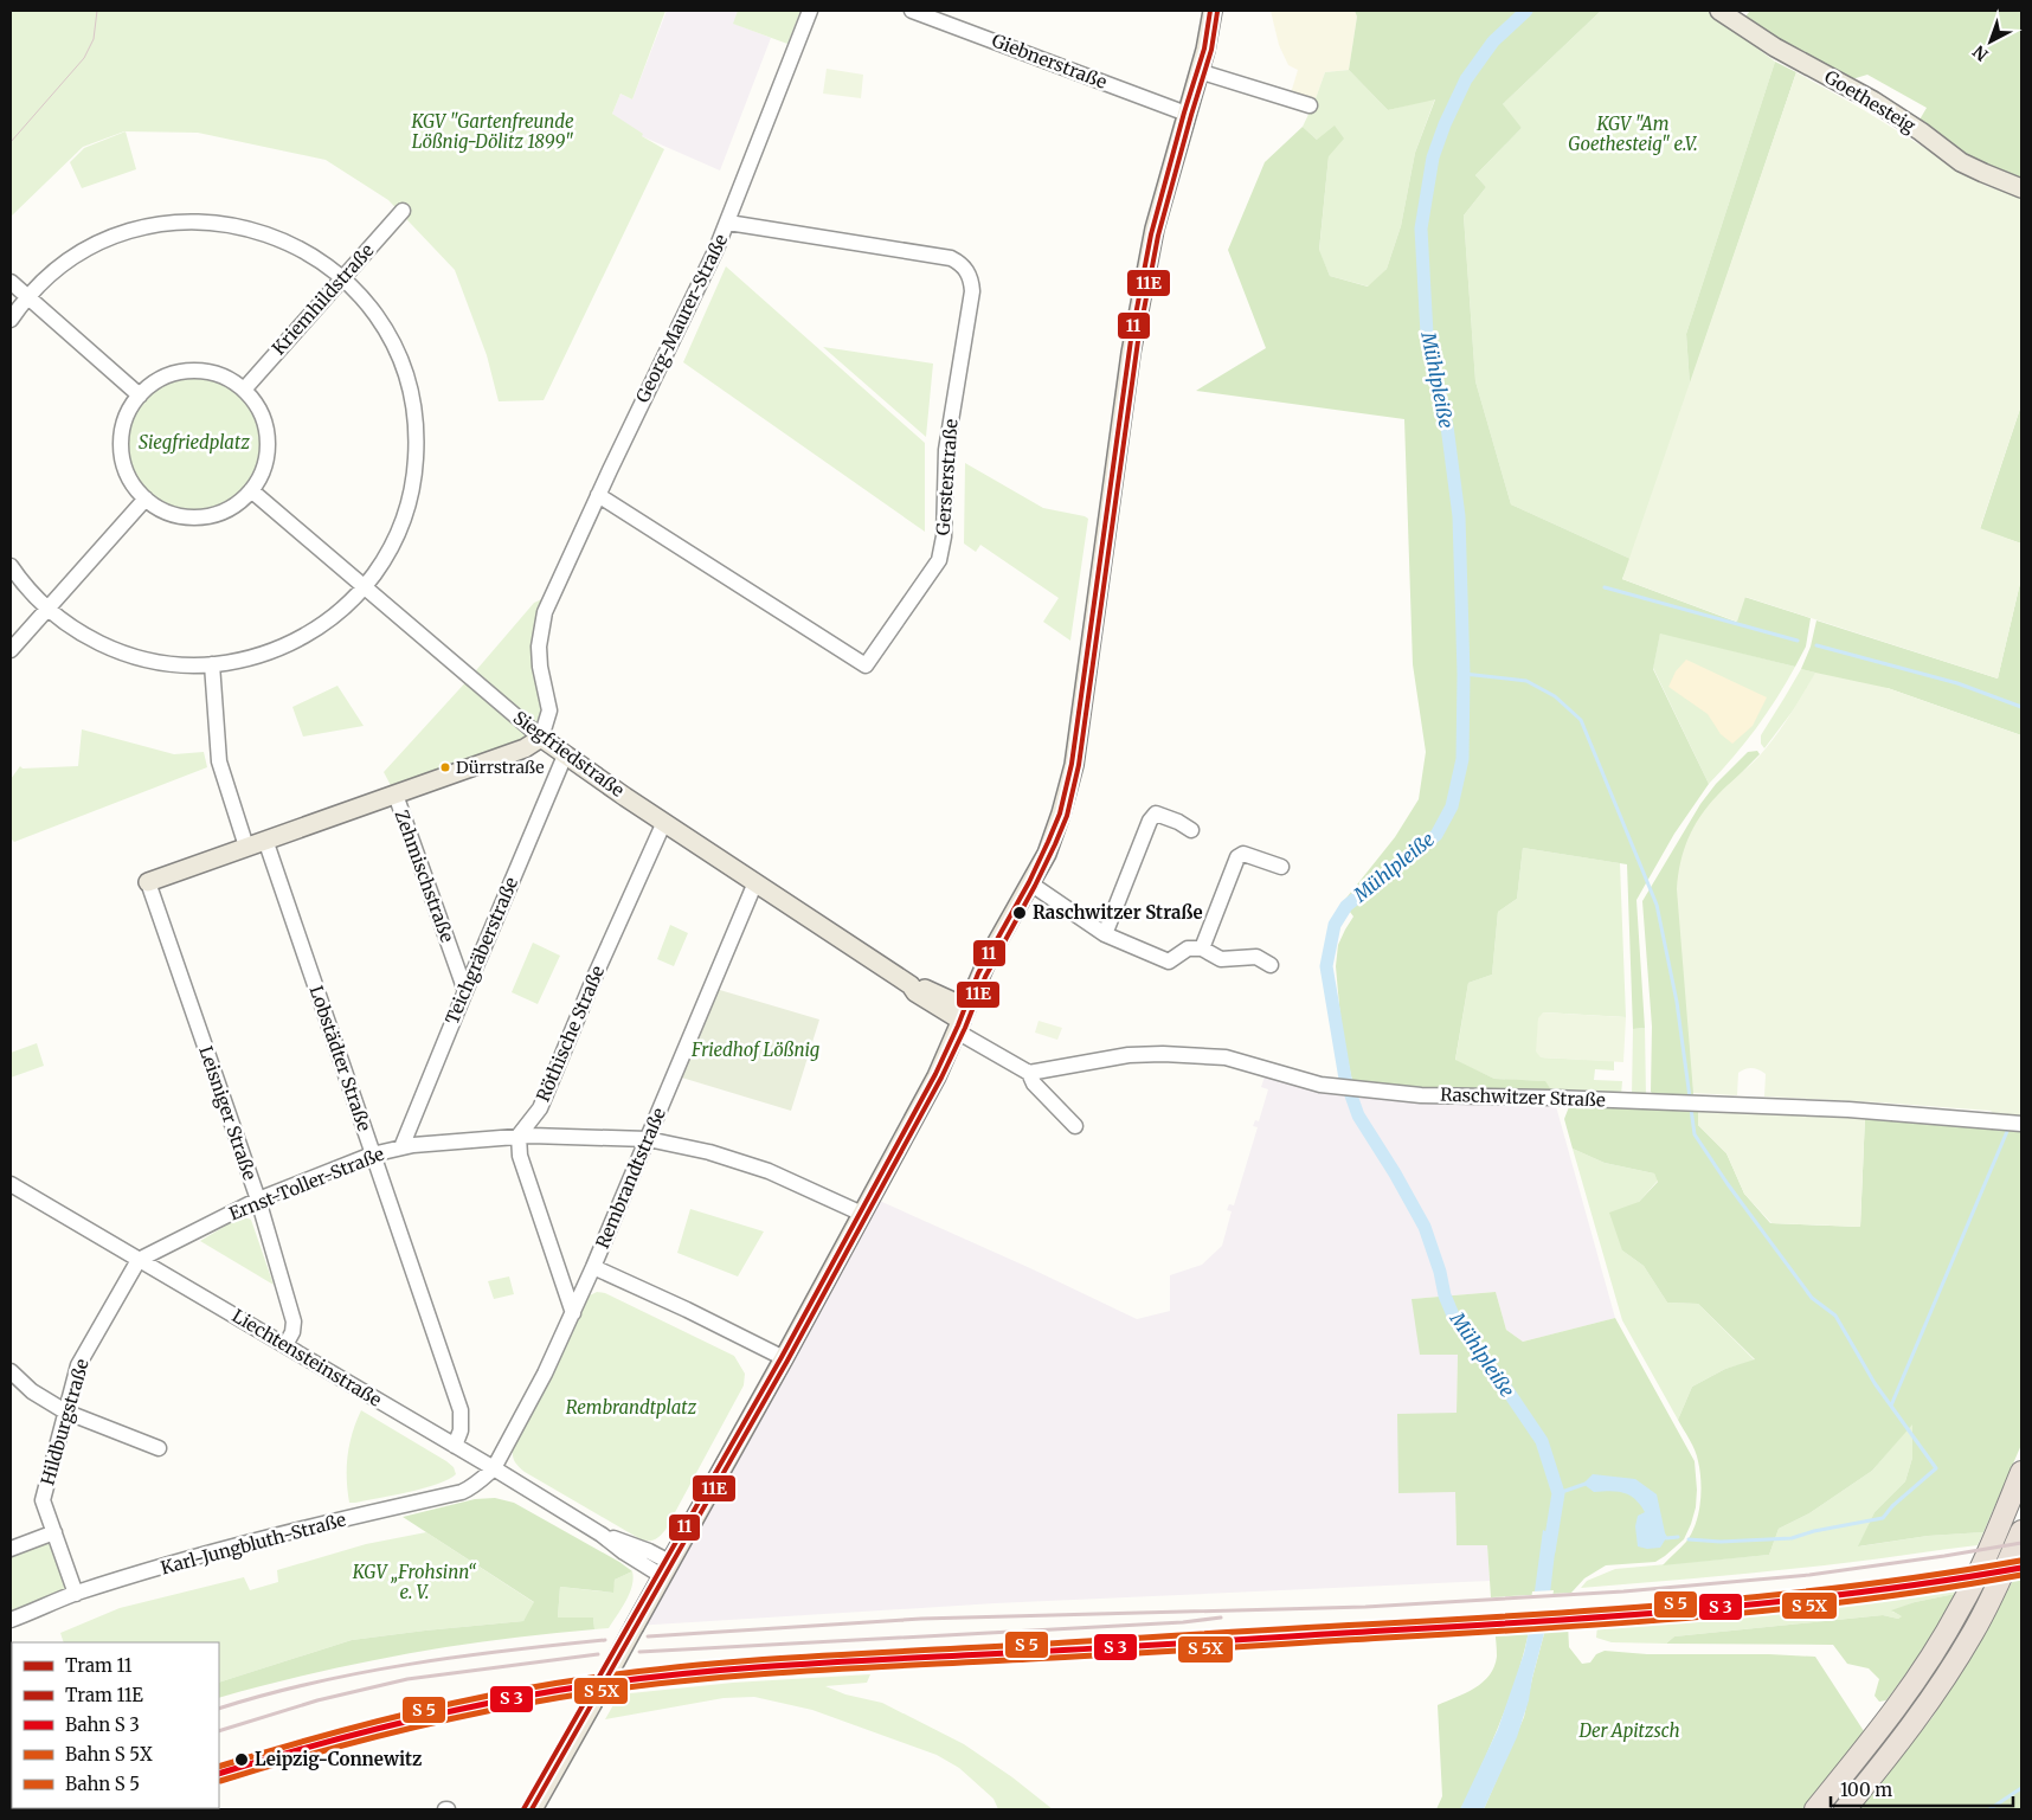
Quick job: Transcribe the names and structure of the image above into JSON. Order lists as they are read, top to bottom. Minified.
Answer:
{"streets":{"main road":["Goethesteig","Siegfriedstraße"],"street":["Giebnerstraße","Kriemhildstraße","Georg-Maurer-Straße","Gersterstraße","Zehmischstraße","Teichgräberstraße","Röthische Straße","Lobstädter Straße","Raschwitzer Straße","Leisniger Straße","Rembrandtstraße","Ernst-Toller-Straße","Liechtensteinstraße","Hildburgstraße","Karl-Jungbluth-Straße"]},"crossings":[["Kriemhildstraße","Siegfriedstraße"],["Georg-Maurer-Straße","Gersterstraße"],["Georg-Maurer-Straße","Siegfriedstraße"],["Siegfriedstraße","Teichgräberstraße"],["Siegfriedstraße","Röthische Straße"],["Siegfriedstraße","Rembrandtstraße"],["Zehmischstraße","Teichgräberstraße"],["Teichgräberstraße","Ernst-Toller-Straße"],["Röthische Straße","Ernst-Toller-Straße"],["Lobstädter Straße","Ernst-Toller-Straße"],["Lobstädter Straße","Liechtensteinstraße"],["Leisniger Straße","Ernst-Toller-Straße"],["Leisniger Straße","Liechtensteinstraße"],["Rembrandtstraße","Ernst-Toller-Straße"],["Rembrandtstraße","Liechtensteinstraße"],["Rembrandtstraße","Karl-Jungbluth-Straße"],["Ernst-Toller-Straße","Liechtensteinstraße"],["Ernst-Toller-Straße","Hildburgstraße"],["Liechtensteinstraße","Hildburgstraße"],["Liechtensteinstraße","Karl-Jungbluth-Straße"],["Hildburgstraße","Karl-Jungbluth-Straße"]],"water":["Mühlpleiße"],"parks":["KGV \"Gartenfreunde Lößnig-Dölitz 1899\"","KGV \"Am Goethesteig\" e.V.","Siegfriedplatz","Friedhof Lößnig","Rembrandtplatz","KGV „Frohsinn“ e. V.","Der Apitzsch"],"places":["Dürrstraße","Raschwitzer Straße","Leipzig-Connewitz"],"lines":["tram line 11","tram line 11E"],"legend":["Tram 11","Tram 11E","Bahn S 3","Bahn S 5X","Bahn S 5"],"scale_bar":"100 m","north":"bottom left"}
